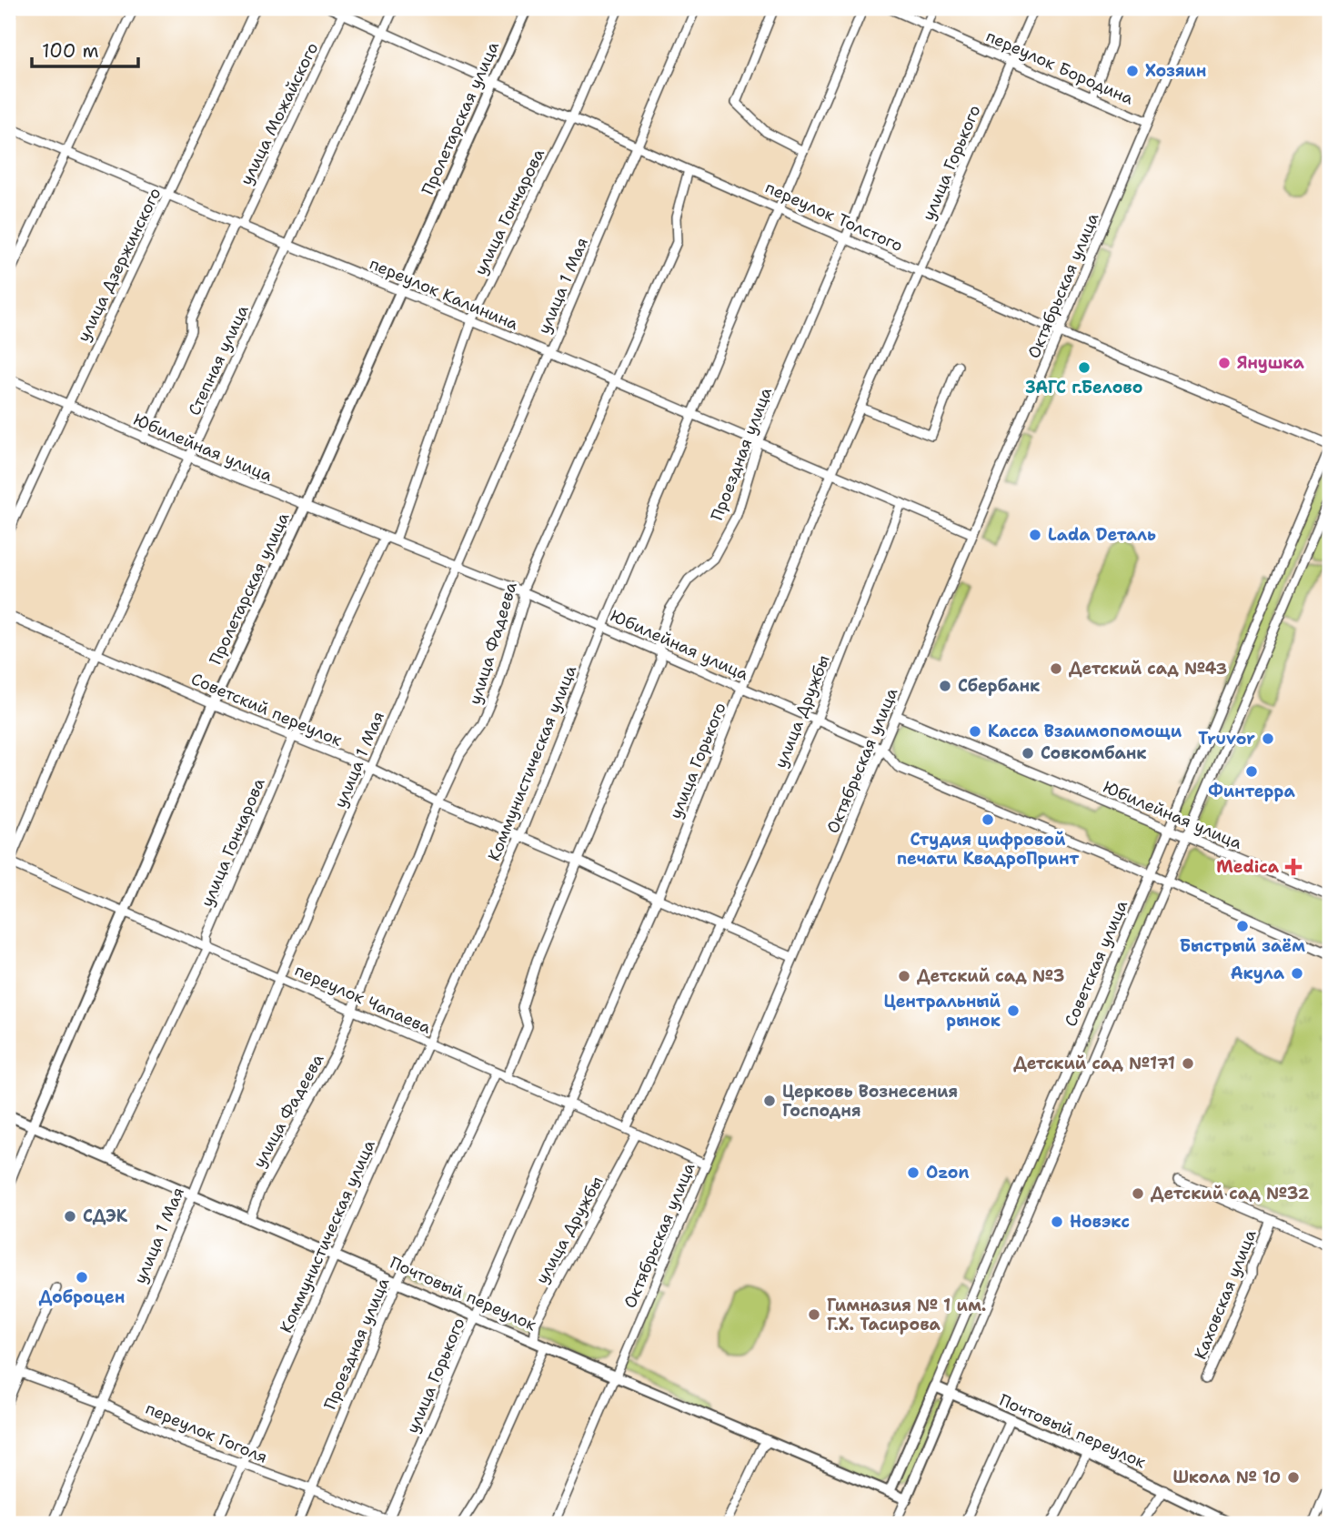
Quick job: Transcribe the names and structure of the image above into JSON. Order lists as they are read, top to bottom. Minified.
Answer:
{"streets":{"main road":["Пролетарская улица","Советская улица","Почтовый переулок"],"street":["переулок Бородина","улица Можайского","улица Горького","улица Гончарова","переулок Толстого","улица Дзержинского","улица 1 Мая","Октябрьская улица","переулок Калинина","Степная улица","Юбилейная улица","Проездная улица","улица Фадеева","Советский переулок","улица Дружбы","Коммунистическая улица","переулок Чапаева","Каховская улица","переулок Гоголя"]},"crossings":[["переулок Бородина","улица Горького"],["переулок Бородина","Октябрьская улица"],["переулок Бородина","Проездная улица"],["улица Можайского","переулок Толстого"],["улица Можайского","переулок Калинина"],["улица Можайского","Юбилейная улица"],["Пролетарская улица","переулок Толстого"],["Пролетарская улица","переулок Калинина"],["Пролетарская улица","Юбилейная улица"],["Пролетарская улица","Советский переулок"],["Пролетарская улица","переулок Чапаева"],["Пролетарская улица","Почтовый переулок"],["улица Горького","переулок Толстого"],["улица Горького","переулок Калинина"],["улица Горького","Юбилейная улица"],["улица Горького","Советский переулок"],["улица Горького","переулок Чапаева"],["улица Горького","Почтовый переулок"],["улица Горького","переулок Гоголя"],["улица Гончарова","переулок Толстого"],["улица Гончарова","переулок Калинина"],["улица Гончарова","Юбилейная улица"],["улица Гончарова","Советский переулок"],["улица Гончарова","переулок Чапаева"],["улица Гончарова","Почтовый переулок"],["переулок Толстого","улица 1 Мая"],["переулок Толстого","Октябрьская улица"],["переулок Толстого","Степная улица"],["переулок Толстого","Проездная улица"],["переулок Толстого","улица Фадеева"],["переулок Толстого","Коммунистическая улица"],["переулок Толстого","Советская улица"],["улица Дзержинского","переулок Калинина"],["улица Дзержинского","Юбилейная улица"],["улица 1 Мая","переулок Калинина"],["улица 1 Мая","Юбилейная улица"],["улица 1 Мая","Советский переулок"],["улица 1 Мая","переулок Чапаева"],["улица 1 Мая","Почтовый переулок"],["улица 1 Мая","переулок Гоголя"],["Октябрьская улица","переулок Калинина"],["Октябрьская улица","Юбилейная улица"],["Октябрьская улица","Советский переулок"],["Октябрьская улица","переулок Чапаева"],["Октябрьская улица","Почтовый переулок"],["переулок Калинина","Степная улица"],["переулок Калинина","Проездная улица"],["переулок Калинина","улица Фадеева"],["переулок Калинина","улица Дружбы"],["переулок Калинина","Коммунистическая улица"],["Степная улица","Юбилейная улица"],["Степная улица","Советский переулок"],["Степная улица","переулок Чапаева"],["Юбилейная улица","Проездная улица"],["Юбилейная улица","улица Фадеева"],["Юбилейная улица","улица Дружбы"],["Юбилейная улица","Коммунистическая улица"],["Юбилейная улица","Советская улица"],["Проездная улица","Советский переулок"],["Проездная улица","переулок Чапаева"],["Проездная улица","Почтовый переулок"],["Проездная улица","переулок Гоголя"],["улица Фадеева","Советский переулок"],["улица Фадеева","переулок Чапаева"],["улица Фадеева","Почтовый переулок"],["Советский переулок","улица Дружбы"],["Советский переулок","Коммунистическая улица"],["улица Дружбы","переулок Чапаева"],["улица Дружбы","Почтовый переулок"],["Коммунистическая улица","переулок Чапаева"],["Коммунистическая улица","Почтовый переулок"],["Коммунистическая улица","переулок Гоголя"],["Советская улица","Почтовый переулок"]],"places":{"other":["Хозяин","Янушка","ЗАГС г.Белово","Lada Dеталь","Детский сад №43","Сбербанк","Касса Взаимопомощи","Truvor","Совкомбанк","Финтерра","Студия цифровой печати КвадроПринт","Быстрый заём","Акула","Детский сад №3","Центральный рынок","Детский сад №171","Церковь Вознесения Господня","Ozon","Детский сад №32","СДЭК","Новэкс","Доброцен","Гимназия № 1 им. Г.Х. Тасирова","Школа № 10"],"health":["Mеdica"]},"scale_bar":"100 m"}
